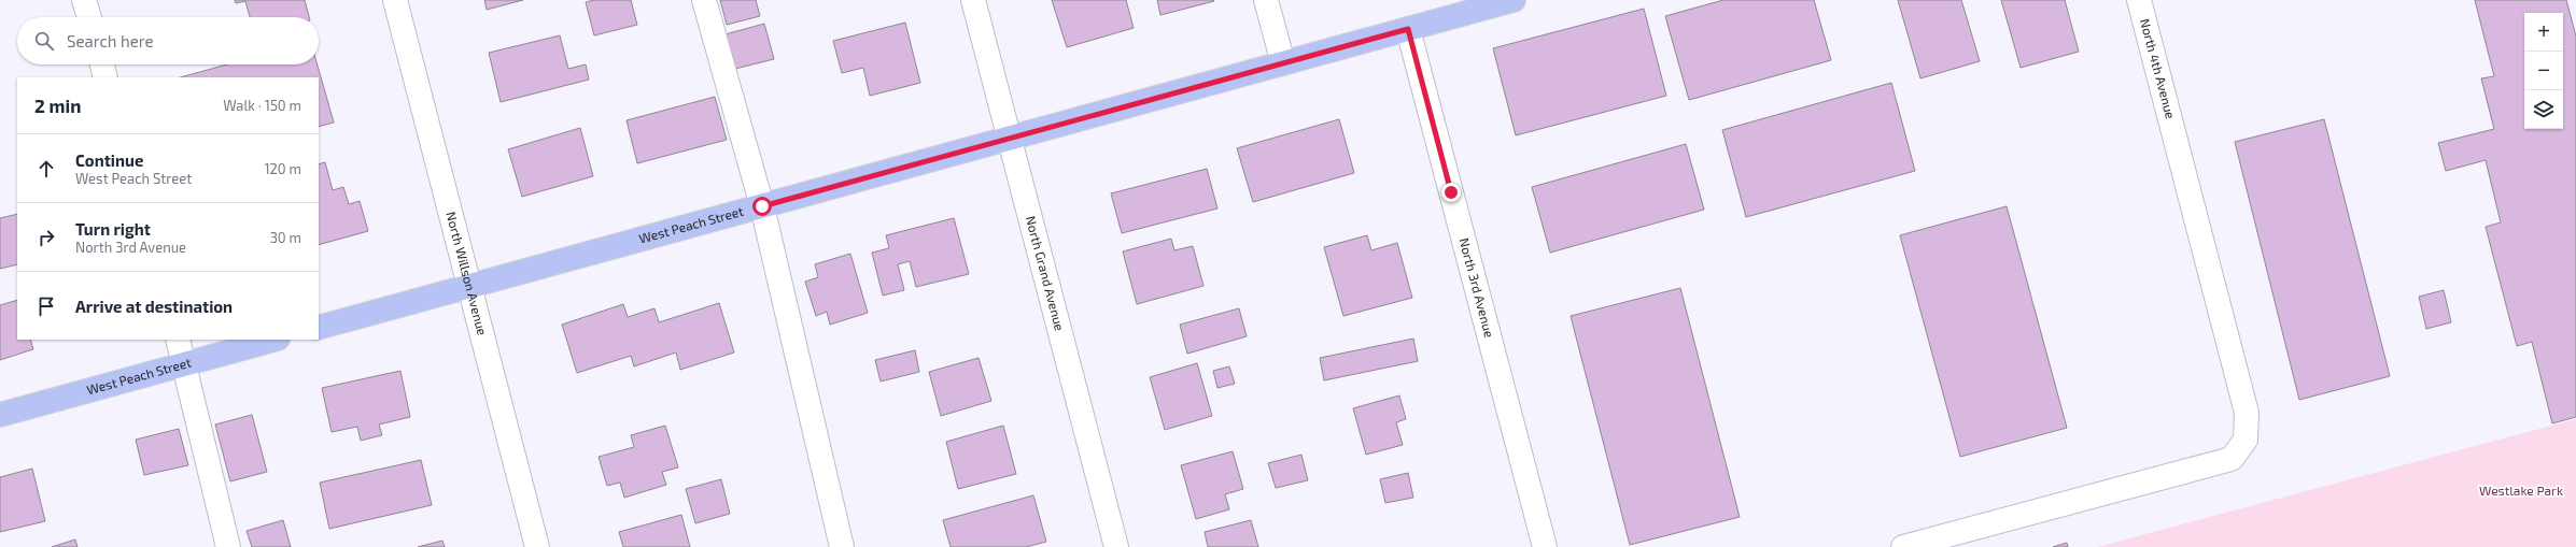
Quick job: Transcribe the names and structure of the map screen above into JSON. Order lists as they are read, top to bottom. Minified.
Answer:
{"streets":{"main road":["West Peach Street"],"street":["North 4th Avenue","North Grand Avenue","North Willson Avenue","North 3rd Avenue"]},"crossings":[["West Peach Street","North Grand Avenue"],["West Peach Street","North Willson Avenue"],["West Peach Street","North 3rd Avenue"]],"parks":["Westlake Park"],"page":{"map_buttons":["+","−"],"search":"Search here","heading":["2 min","Walk · 150 m"],"list":[["Continue","West Peach Street","120 m"],["Turn right","North 3rd Avenue","30 m"],"Arrive at destination"]}}
